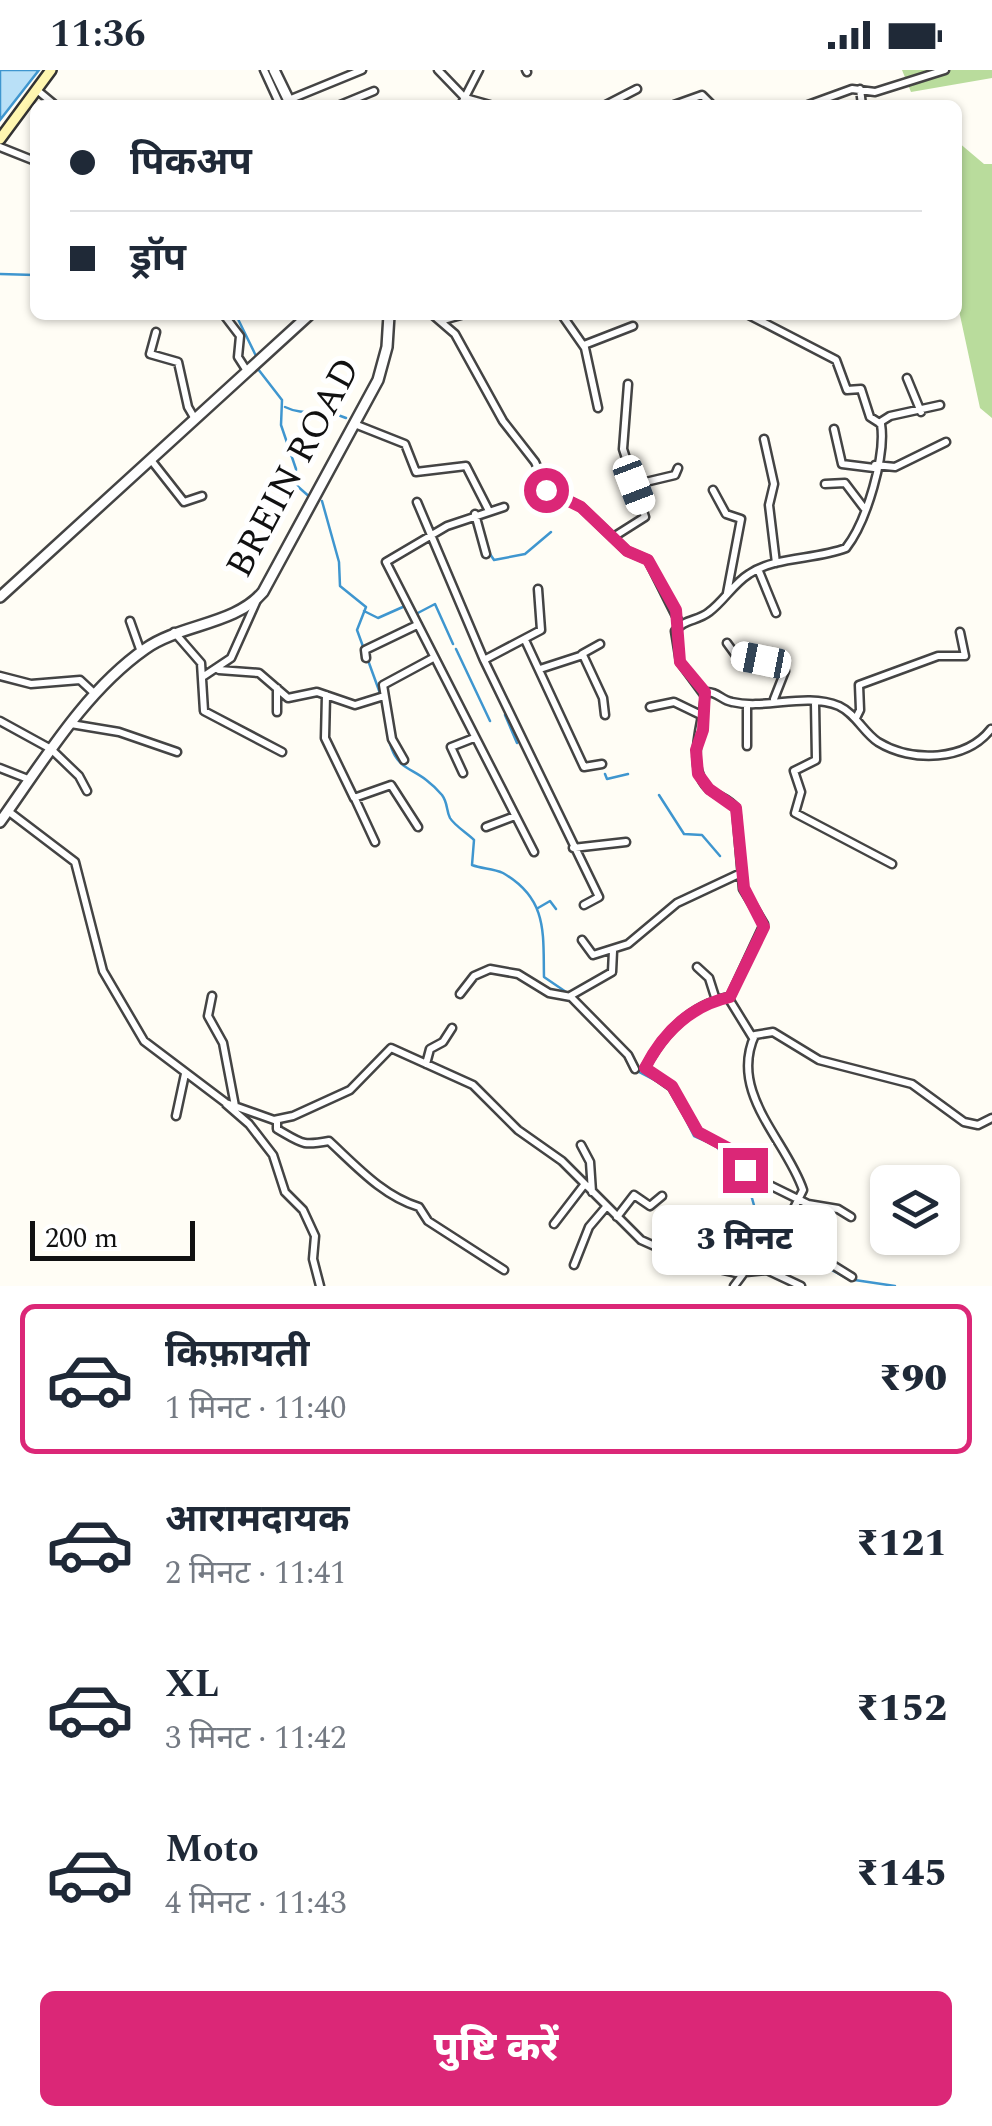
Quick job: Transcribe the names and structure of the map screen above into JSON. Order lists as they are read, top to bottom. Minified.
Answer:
{"streets":{"street":["BREIN ROAD"]},"scale_bar":"200 m","page":{"status":"11:36","banner":["पिकअप","ड्रॉप"],"bubble":"3 मिनट","scale":"200 m","list":[{"name":"किफ़ायती","note":"1 मिनट · 11:40","value":"₹90"},{"name":"आरामदायक","note":"2 मिनट · 11:41","value":"₹121"},{"name":"XL","note":"3 मिनट · 11:42","value":"₹152"},{"name":"Moto","note":"4 मिनट · 11:43","value":"₹145"}],"buttons":"पुष्टि करें"}}
